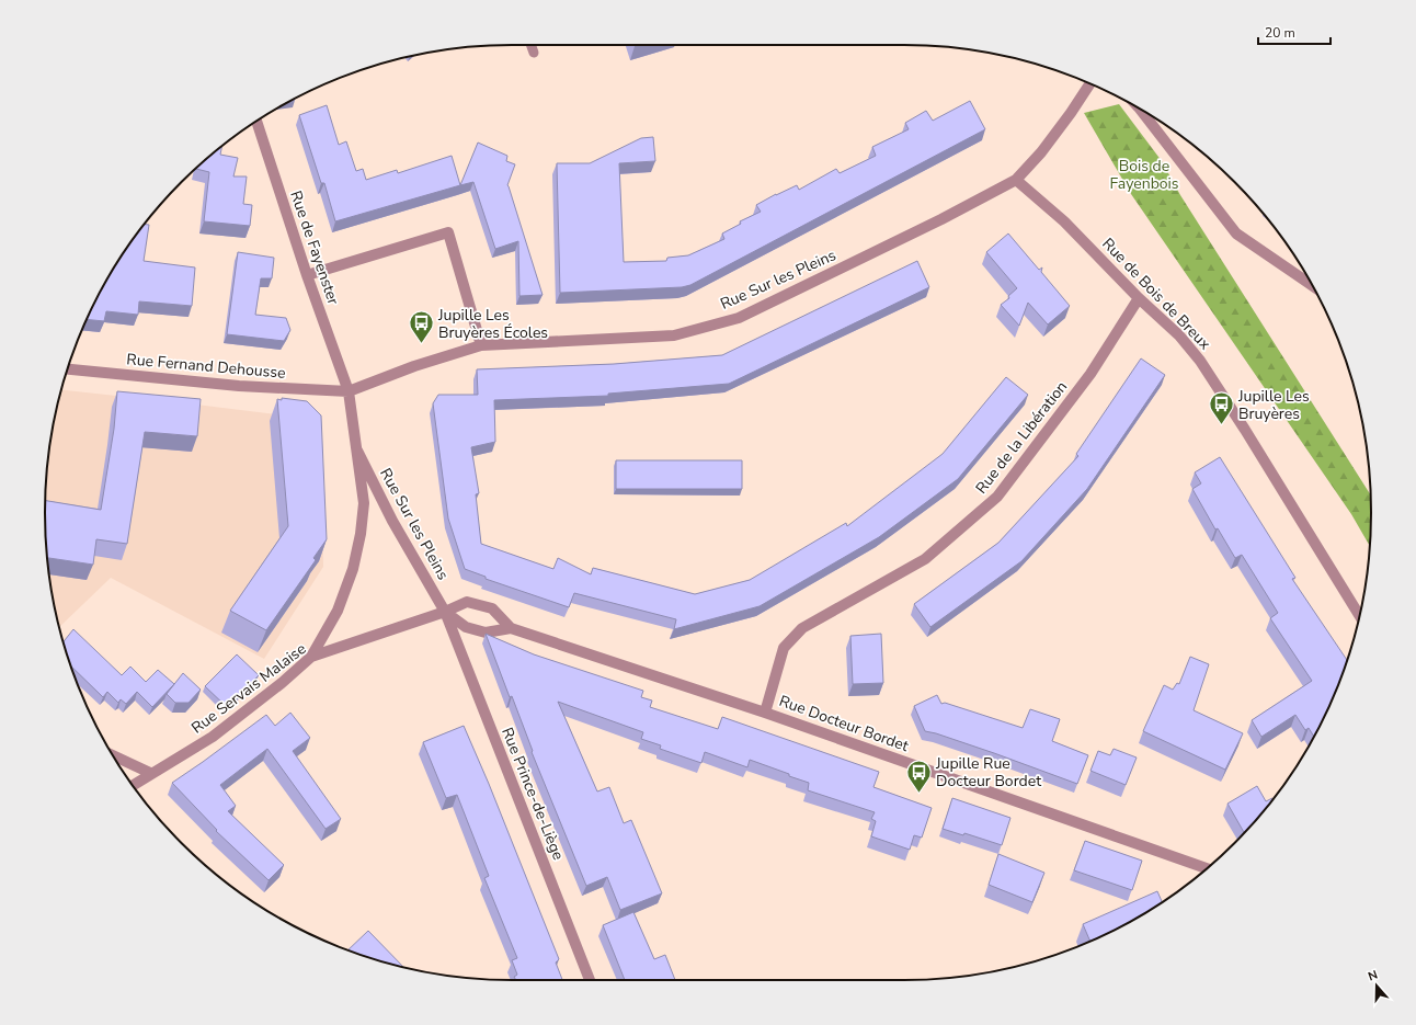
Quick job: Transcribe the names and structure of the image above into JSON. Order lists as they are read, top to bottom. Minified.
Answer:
{"streets":{"street":["Rue de Fayenster","Rue Sur les Pleins","Rue de Bois de Breux","Rue Fernand Dehousse","Rue de la Libération","Rue Servais Malaise","Rue Docteur Bordet","Rue Prince-de-Liège"]},"crossings":[["Rue de Fayenster","Rue Sur les Pleins"],["Rue de Fayenster","Rue Fernand Dehousse"],["Rue Sur les Pleins","Rue de Bois de Breux"],["Rue Sur les Pleins","Rue Fernand Dehousse"],["Rue Sur les Pleins","Rue Servais Malaise"],["Rue Sur les Pleins","Rue Docteur Bordet"],["Rue Sur les Pleins","Rue Prince-de-Liège"],["Rue de Bois de Breux","Rue de la Libération"],["Rue de la Libération","Rue Docteur Bordet"],["Rue Servais Malaise","Rue Docteur Bordet"],["Rue Servais Malaise","Rue Prince-de-Liège"],["Rue Docteur Bordet","Rue Prince-de-Liège"]],"parks":["Bois de Fayenbois"],"places":{"bus stop":["Jupille Les Bruyères Écoles","Jupille Les Bruyères","Jupille Rue Docteur Bordet"]},"scale_bar":"20 m","north":"top"}
